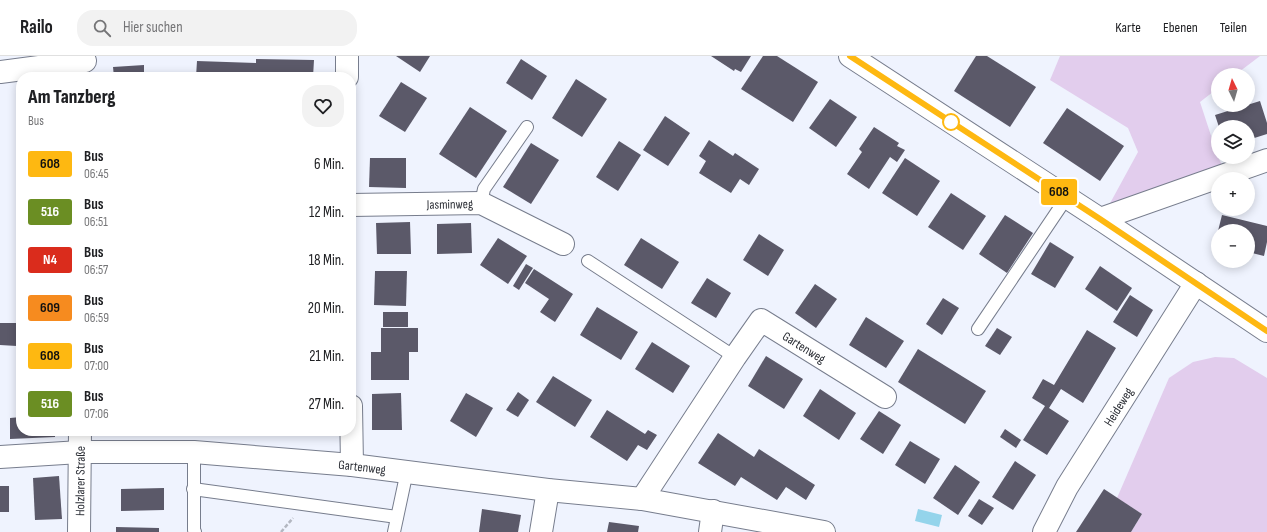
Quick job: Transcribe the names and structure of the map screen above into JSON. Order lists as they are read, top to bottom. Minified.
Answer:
{"streets":{"street":["Jasminweg","Gartenweg","Heideweg","Holzlarer Straße"]},"crossings":[["Gartenweg","Holzlarer Straße"]],"lines":["bus line 608"],"north":"top","page":{"header":"Railo","search":"Hier suchen","nav":["Karte","Ebenen","Teilen"],"on_map":"608","map_buttons":["+","−"],"heading":["Am Tanzberg","Bus"],"list":[{"mark":"608","name":"Bus","note":"06:45","value":"6 Min."},{"mark":"516","name":"Bus","note":"06:51","value":"12 Min."},{"mark":"N4","name":"Bus","note":"06:57","value":"18 Min."},{"mark":"609","name":"Bus","note":"06:59","value":"20 Min."},{"mark":"608","name":"Bus","note":"07:00","value":"21 Min."},{"mark":"516","name":"Bus","note":"07:06","value":"27 Min."}]}}
